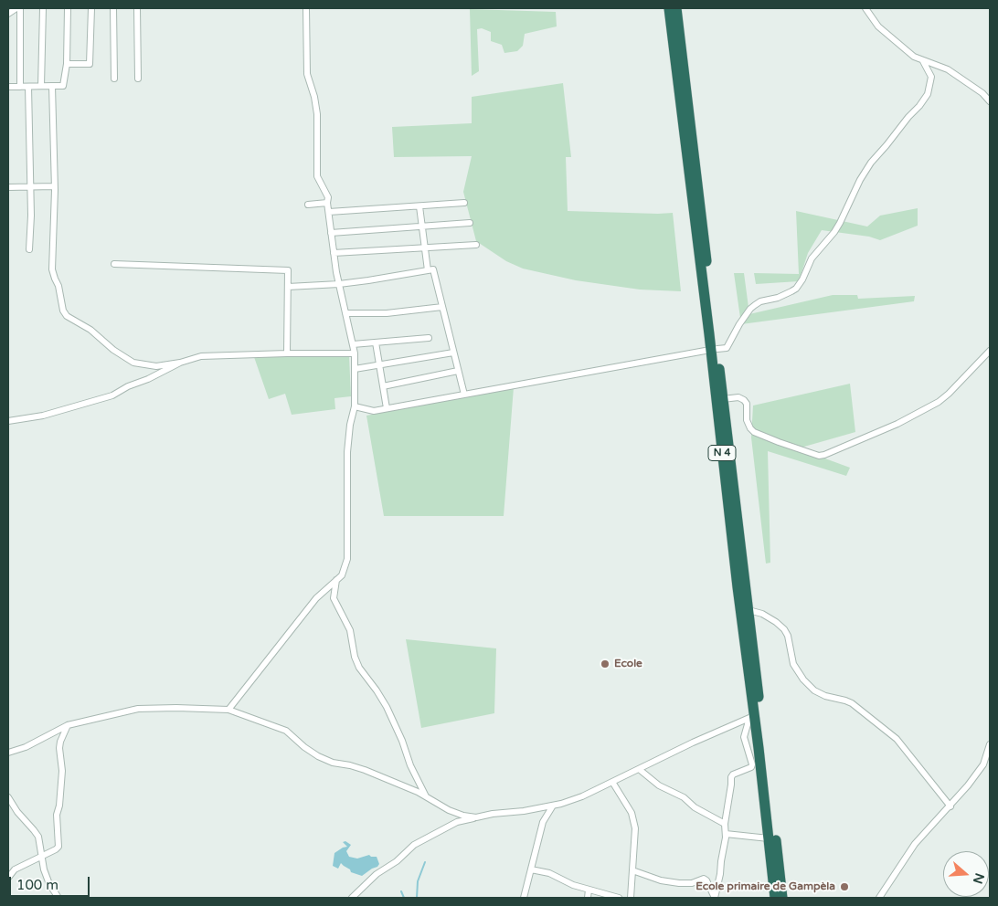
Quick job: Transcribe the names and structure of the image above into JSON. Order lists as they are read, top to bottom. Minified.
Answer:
{"streets":{"highway":["N 4"]},"places":["Ecole","Ecole primaire de Gampèla"],"scale_bar":"100 m","north":"right"}
